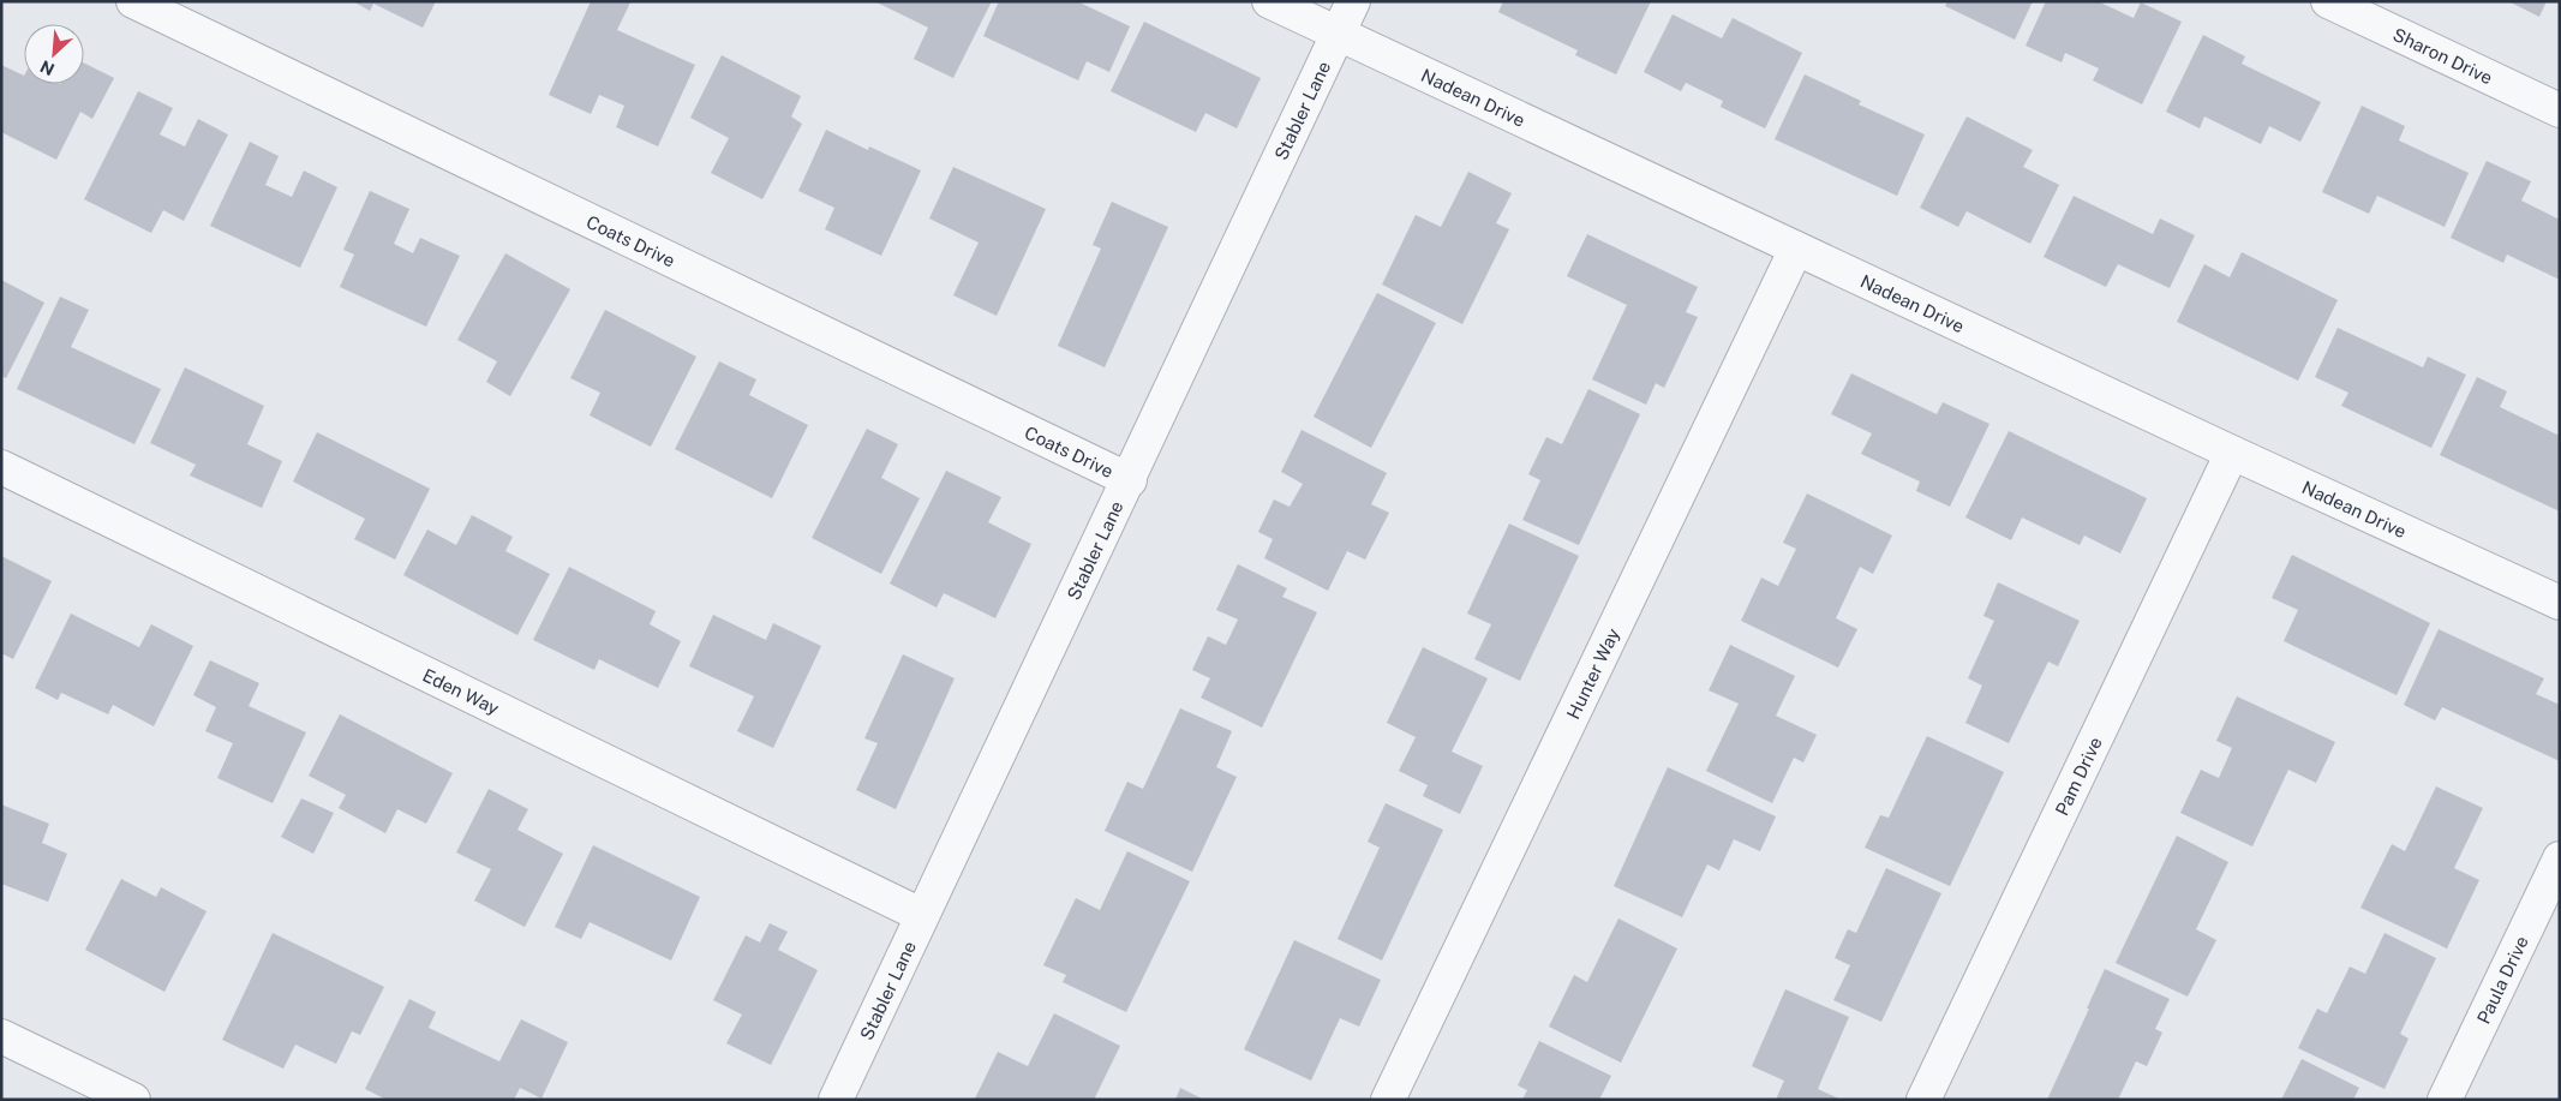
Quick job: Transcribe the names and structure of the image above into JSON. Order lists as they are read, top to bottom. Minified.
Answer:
{"streets":{"street":["Sharon Drive","Nadean Drive","Stabler Lane","Coats Drive","Hunter Way","Eden Way","Pam Drive","Paula Drive"]},"crossings":[["Nadean Drive","Stabler Lane"],["Nadean Drive","Hunter Way"],["Nadean Drive","Pam Drive"],["Stabler Lane","Coats Drive"],["Stabler Lane","Eden Way"]],"north":"bottom left"}
